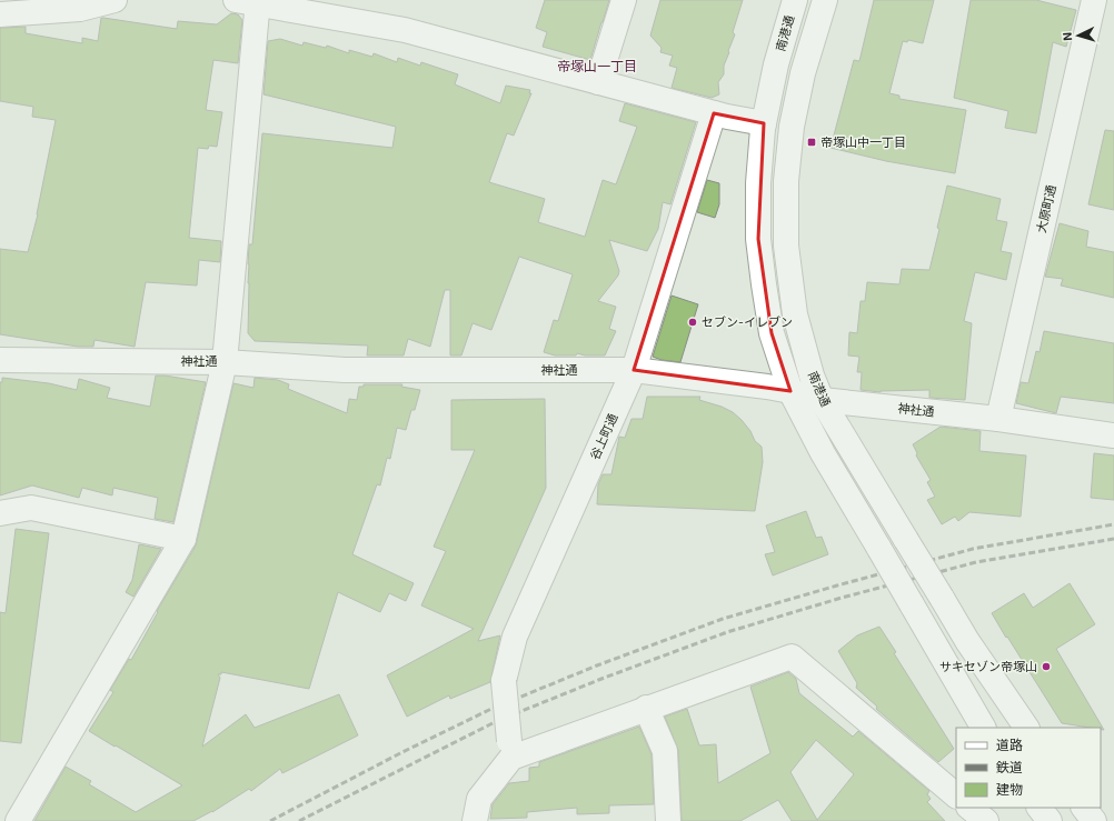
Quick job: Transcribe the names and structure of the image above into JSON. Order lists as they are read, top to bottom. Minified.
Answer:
{"streets":{"street":["南港通","大原町通","神社通","谷上町通"]},"crossings":[["南港通","神社通"],["大原町通","神社通"],["神社通","谷上町通"]],"districts":["帝塚山一丁目"],"places":{"transit":["帝塚山中一丁目"],"other":["セブン-イレブン","サキセゾン帝塚山"]},"legend":["道路","鉄道","建物"],"north":"left"}
